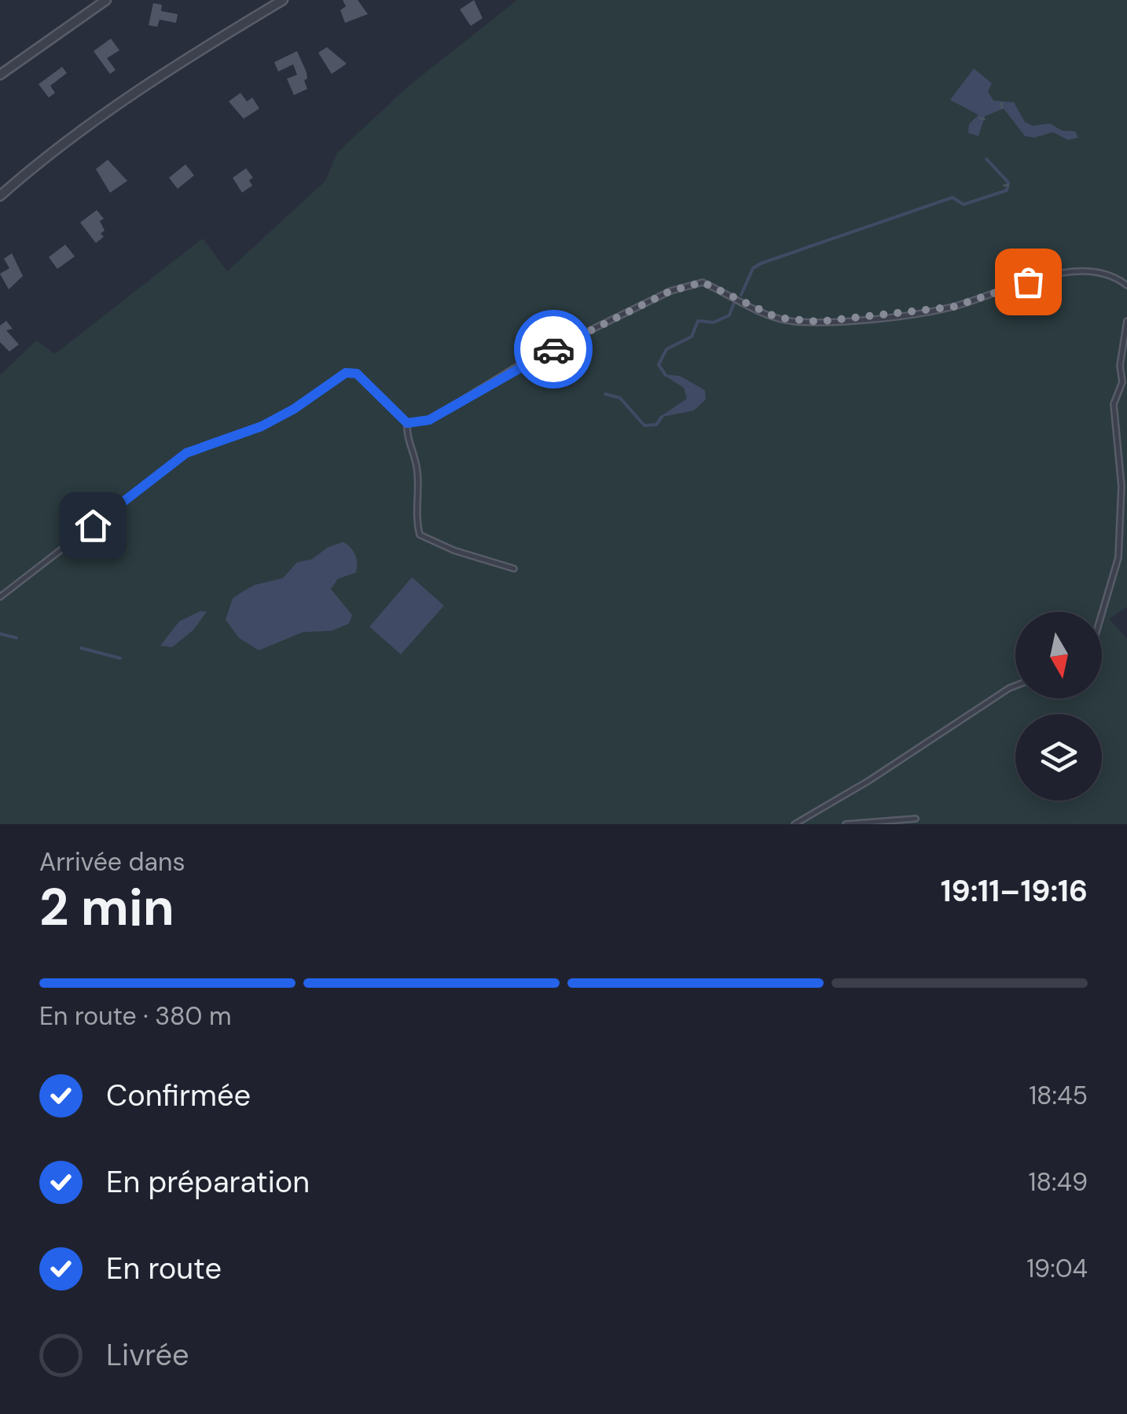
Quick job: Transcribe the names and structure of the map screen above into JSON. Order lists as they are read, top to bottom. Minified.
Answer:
{"north":"bottom","page":{"heading":["2 min","Arrivée dans","19:11–19:16"],"bar":"En route · 380 m","list":[["Confirmée","18:45"],["En préparation","18:49"],["En route","19:04"],"Livrée"]}}
